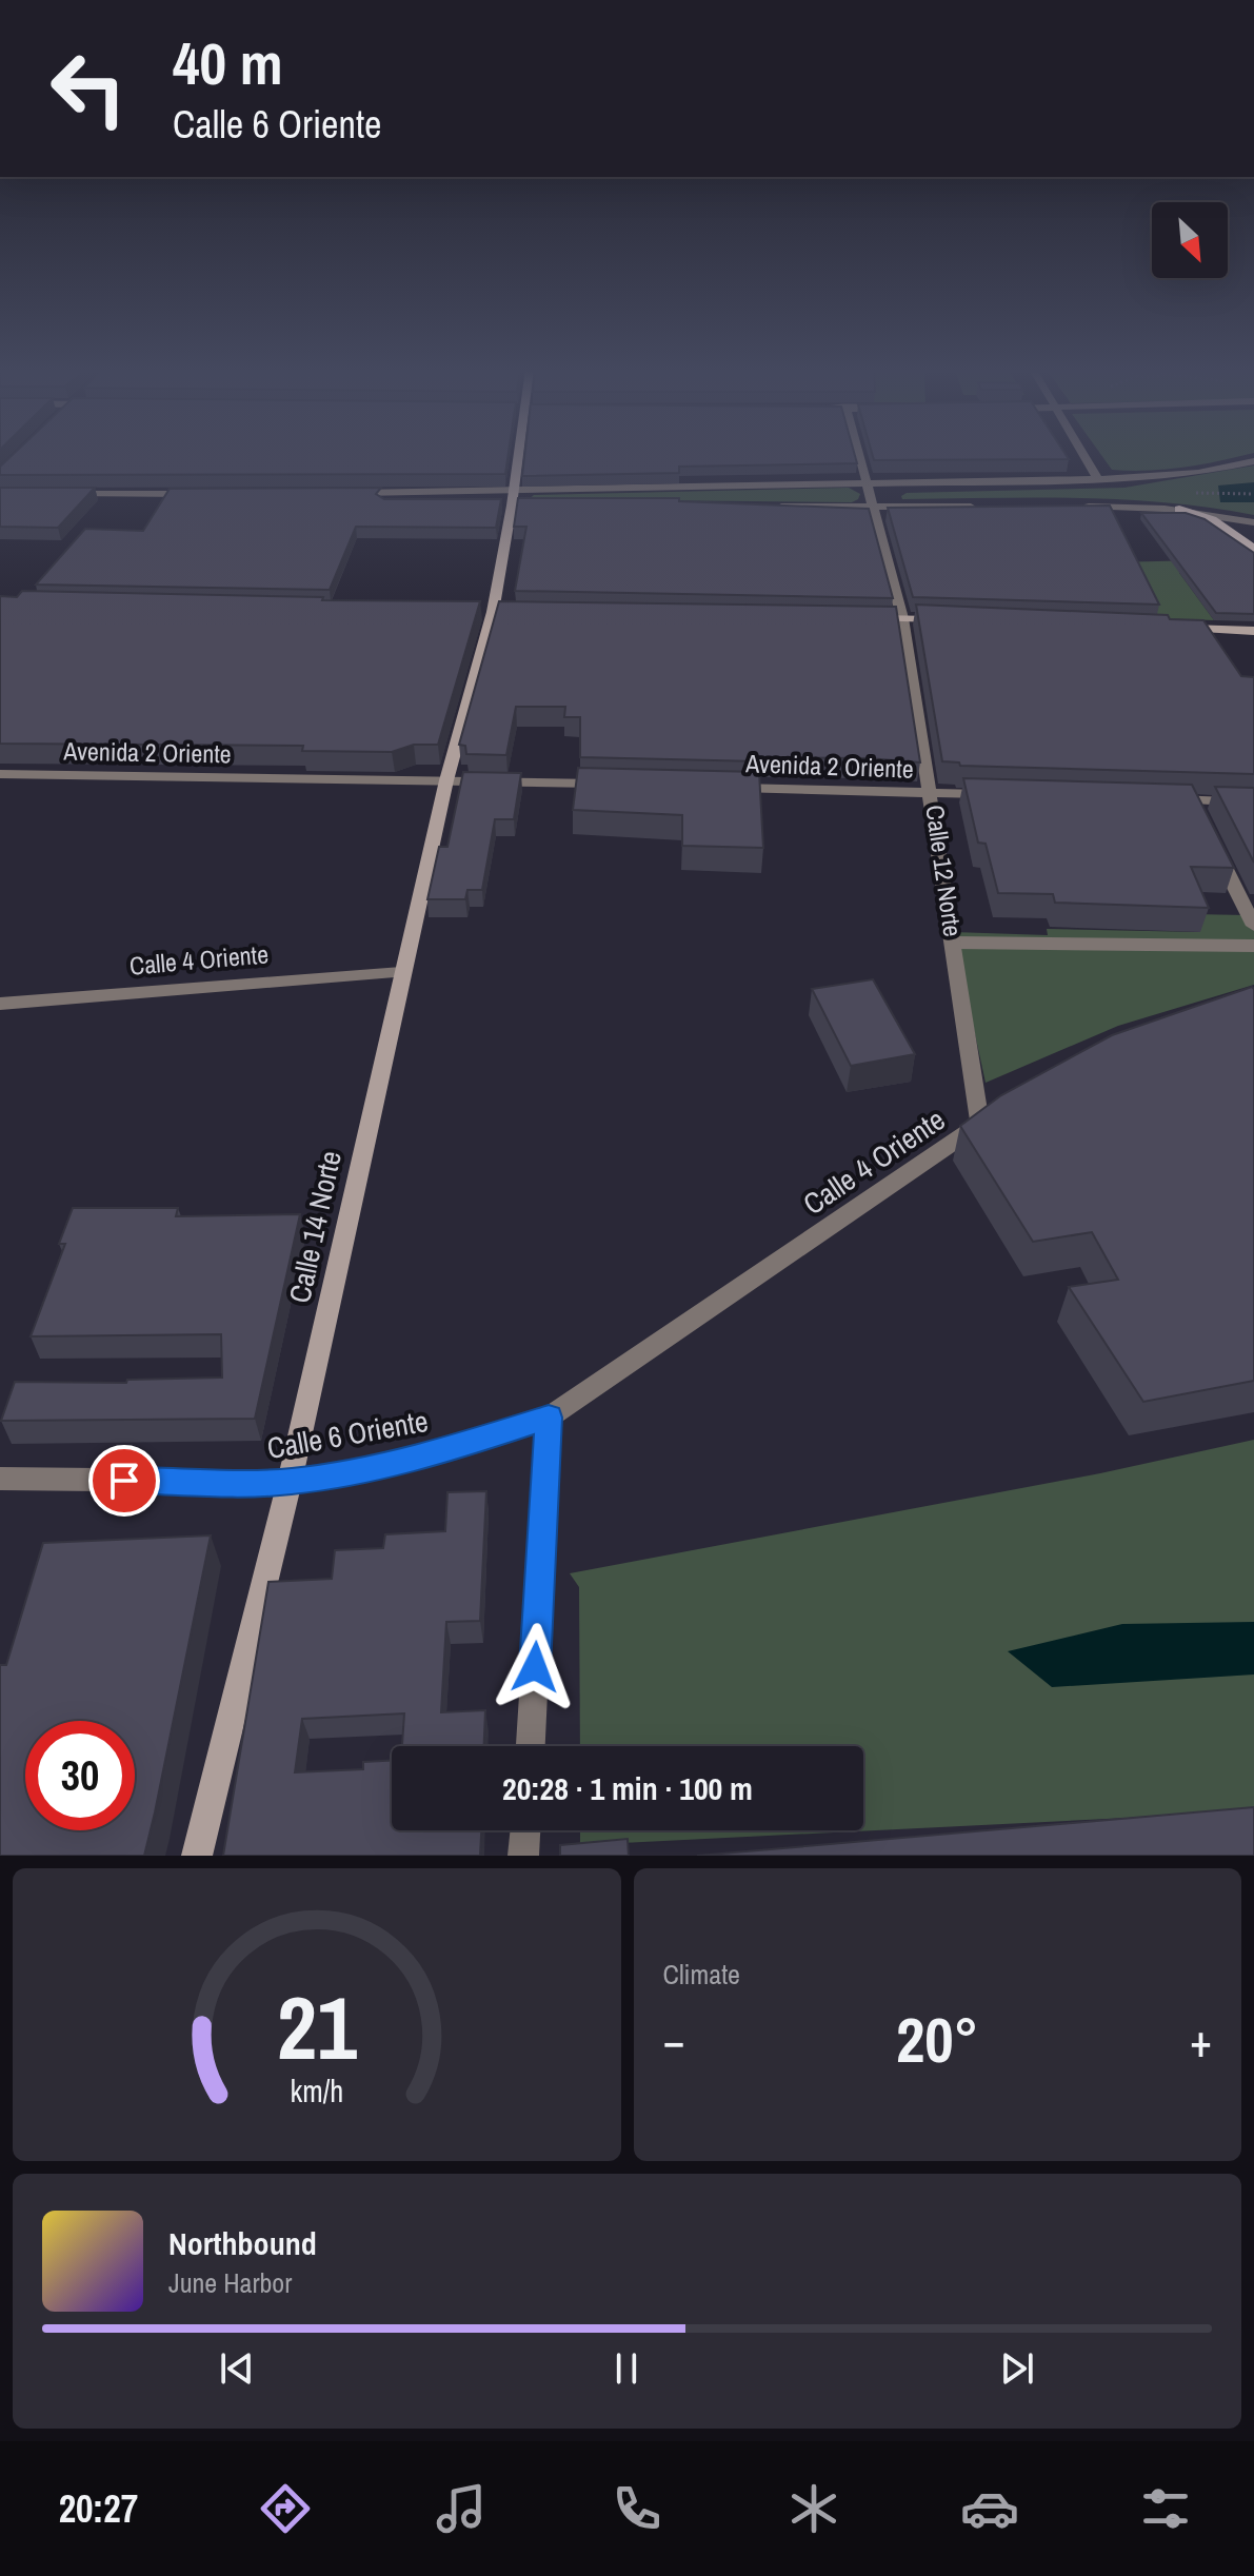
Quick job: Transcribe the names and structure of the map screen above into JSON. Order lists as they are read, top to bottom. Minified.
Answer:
{"streets":{"main road":["Calle 14 Norte"],"street":["Avenida 2 Oriente","Calle 12 Norte","Calle 4 Oriente","Calle 6 Oriente"]},"crossings":[["Avenida 2 Oriente","Calle 12 Norte"],["Avenida 2 Oriente","Calle 14 Norte"],["Calle 12 Norte","Calle 4 Oriente"],["Calle 4 Oriente","Calle 14 Norte"],["Calle 4 Oriente","Calle 6 Oriente"],["Calle 14 Norte","Calle 6 Oriente"]],"north":"bottom right","page":{"turn":["40 m","Calle 6 Oriente"],"limit":"30","trip":"20:28 · 1 min · 100 m","tile":"Climate","heat":["−","20°","+"],"song":["Northbound","June Harbor"],"tabs":"20:27","gauge":["21","km/h"]}}
